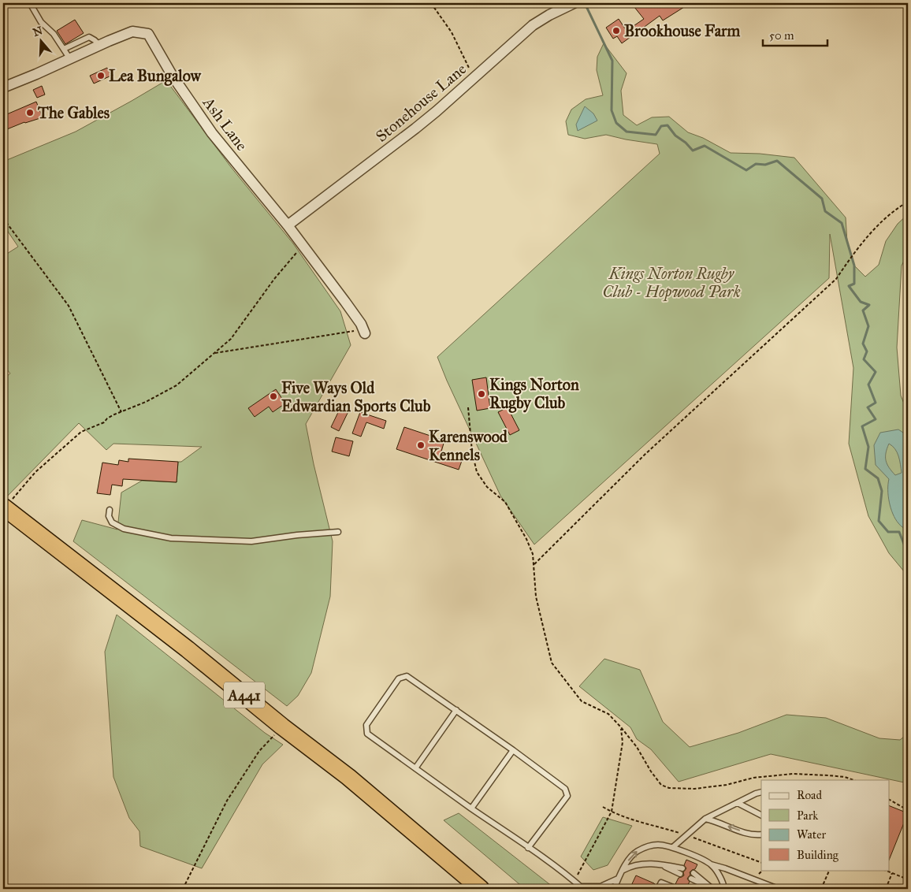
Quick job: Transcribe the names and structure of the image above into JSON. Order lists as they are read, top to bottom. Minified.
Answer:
{"streets":{"highway":["A441"],"street":["Stonehouse Lane","Ash Lane"]},"crossings":[["Stonehouse Lane","Ash Lane"]],"parks":["Kings Norton Rugby Club - Hopwood Park"],"places":["Brookhouse Farm","Lea Bungalow","The Gables","Kings Norton Rugby Club","Five Ways Old Edwardian Sports Club","Karenswood Kennels"],"legend":["Road","Park","Water","Building"],"scale_bar":"50 m","north":"top"}
